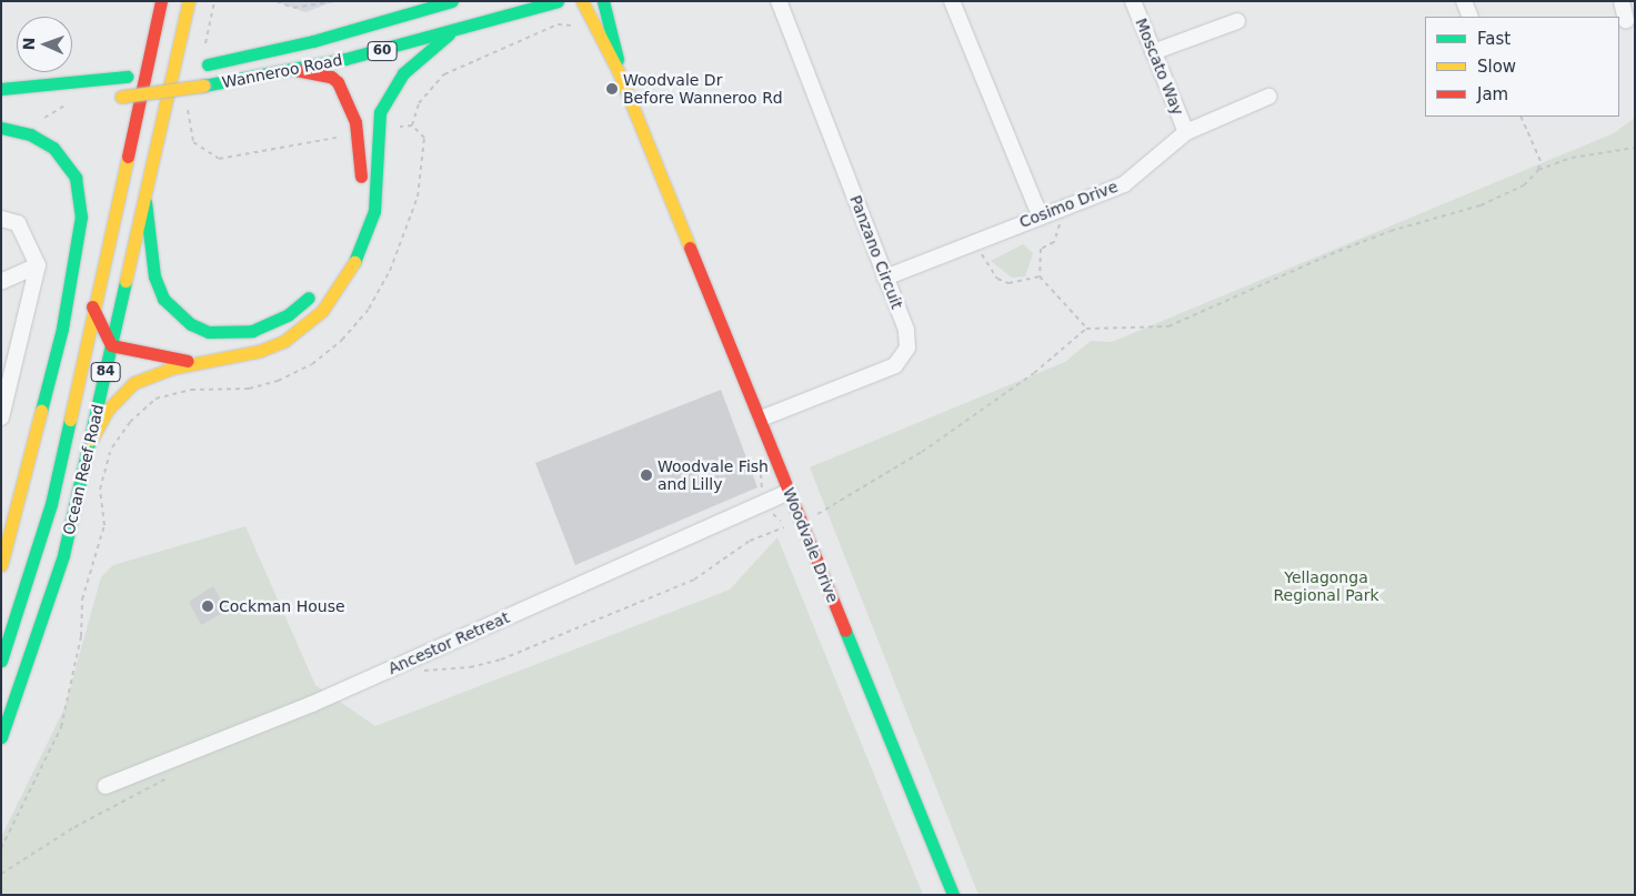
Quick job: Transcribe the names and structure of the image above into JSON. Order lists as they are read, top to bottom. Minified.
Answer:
{"streets":{"main road":["60","Wanneroo Road","84","Ocean Reef Road","Woodvale Drive"],"street":["Moscato Way","Cosimo Drive","Panzano Circuit","Ancestor Retreat"]},"crossings":[["Moscato Way","Cosimo Drive"],["Cosimo Drive","Panzano Circuit"],["Panzano Circuit","Woodvale Drive"],["Woodvale Drive","Ancestor Retreat"]],"parks":["Yellagonga Regional Park"],"places":["Woodvale Dr Before Wanneroo Rd","Woodvale Fish and Lilly","Cockman House"],"legend":["Fast","Slow","Jam"],"north":"left"}
